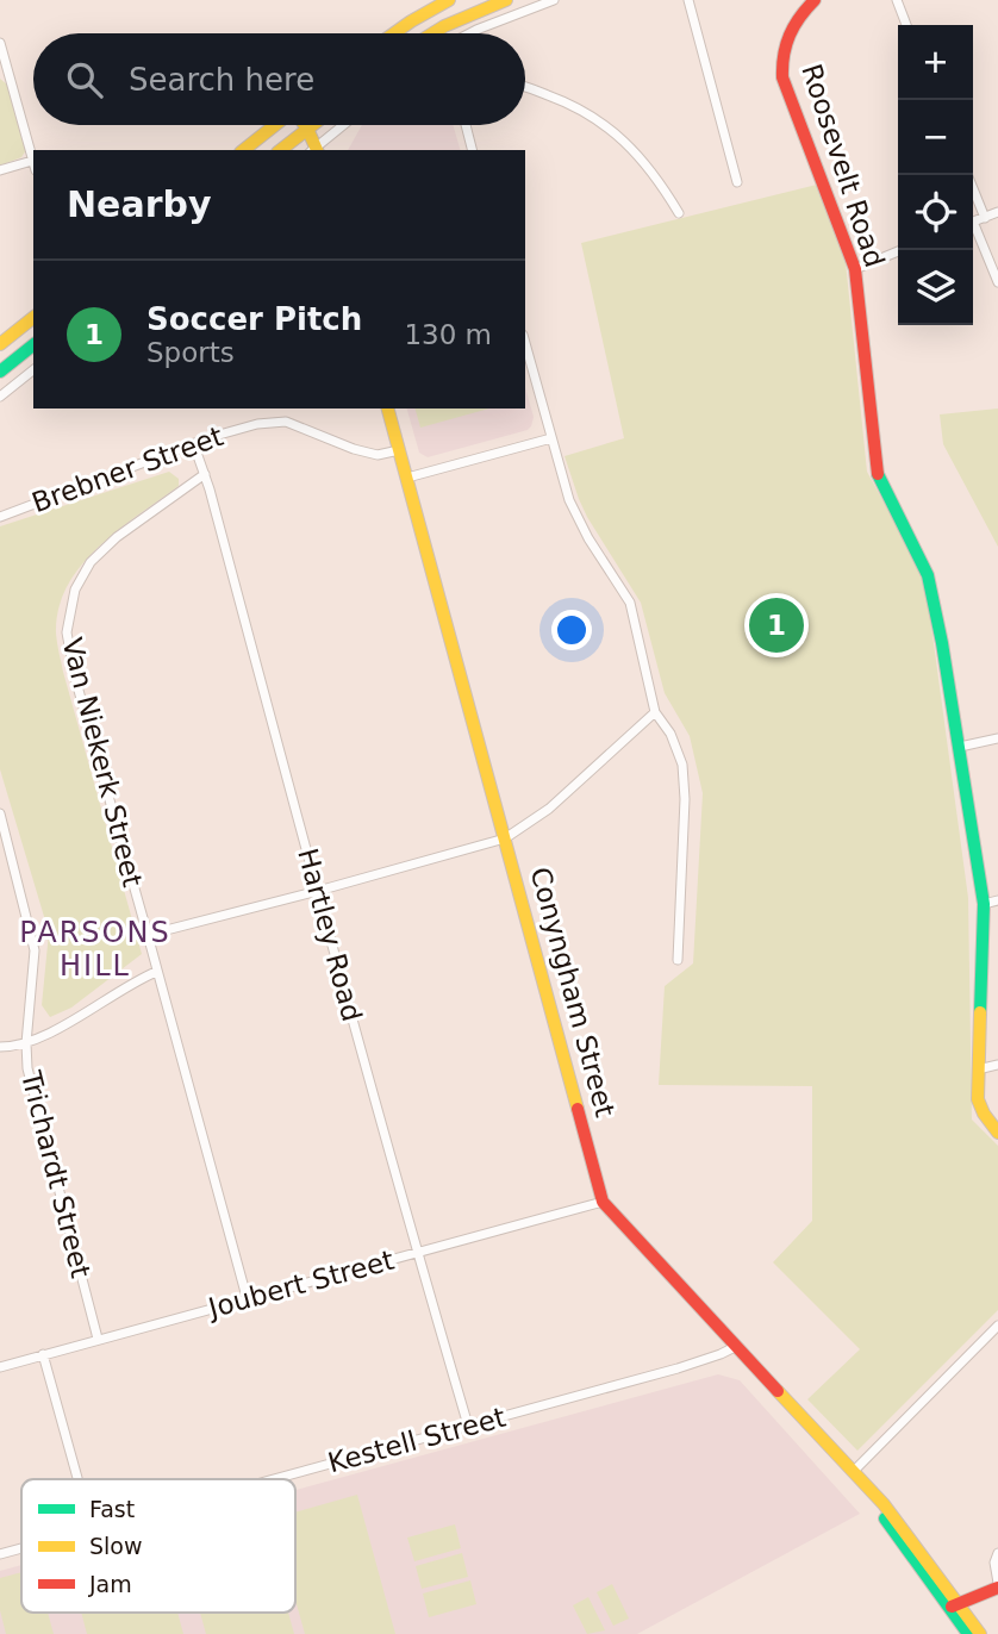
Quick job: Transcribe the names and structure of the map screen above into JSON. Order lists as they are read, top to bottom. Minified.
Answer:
{"streets":{"street":["Roosevelt Road","Brebner Street","Van Niekerk Street","Hartley Road","Conyngham Street","Trichardt Street","Joubert Street","Kestell Street"]},"crossings":[["Brebner Street","Hartley Road"],["Brebner Street","Conyngham Street"],["Van Niekerk Street","Hartley Road"],["Van Niekerk Street","Joubert Street"],["Hartley Road","Joubert Street"],["Hartley Road","Kestell Street"],["Conyngham Street","Joubert Street"],["Conyngham Street","Kestell Street"],["Trichardt Street","Joubert Street"]],"districts":["PARSONS HILL"],"legend":["Fast","Slow","Jam"],"page":{"map_buttons":["+","−"],"search":"Search here","heading":"Nearby","list":[{"mark":"1","name":"Soccer Pitch","note":"Sports","value":"130 m"}],"pins":"1"}}
